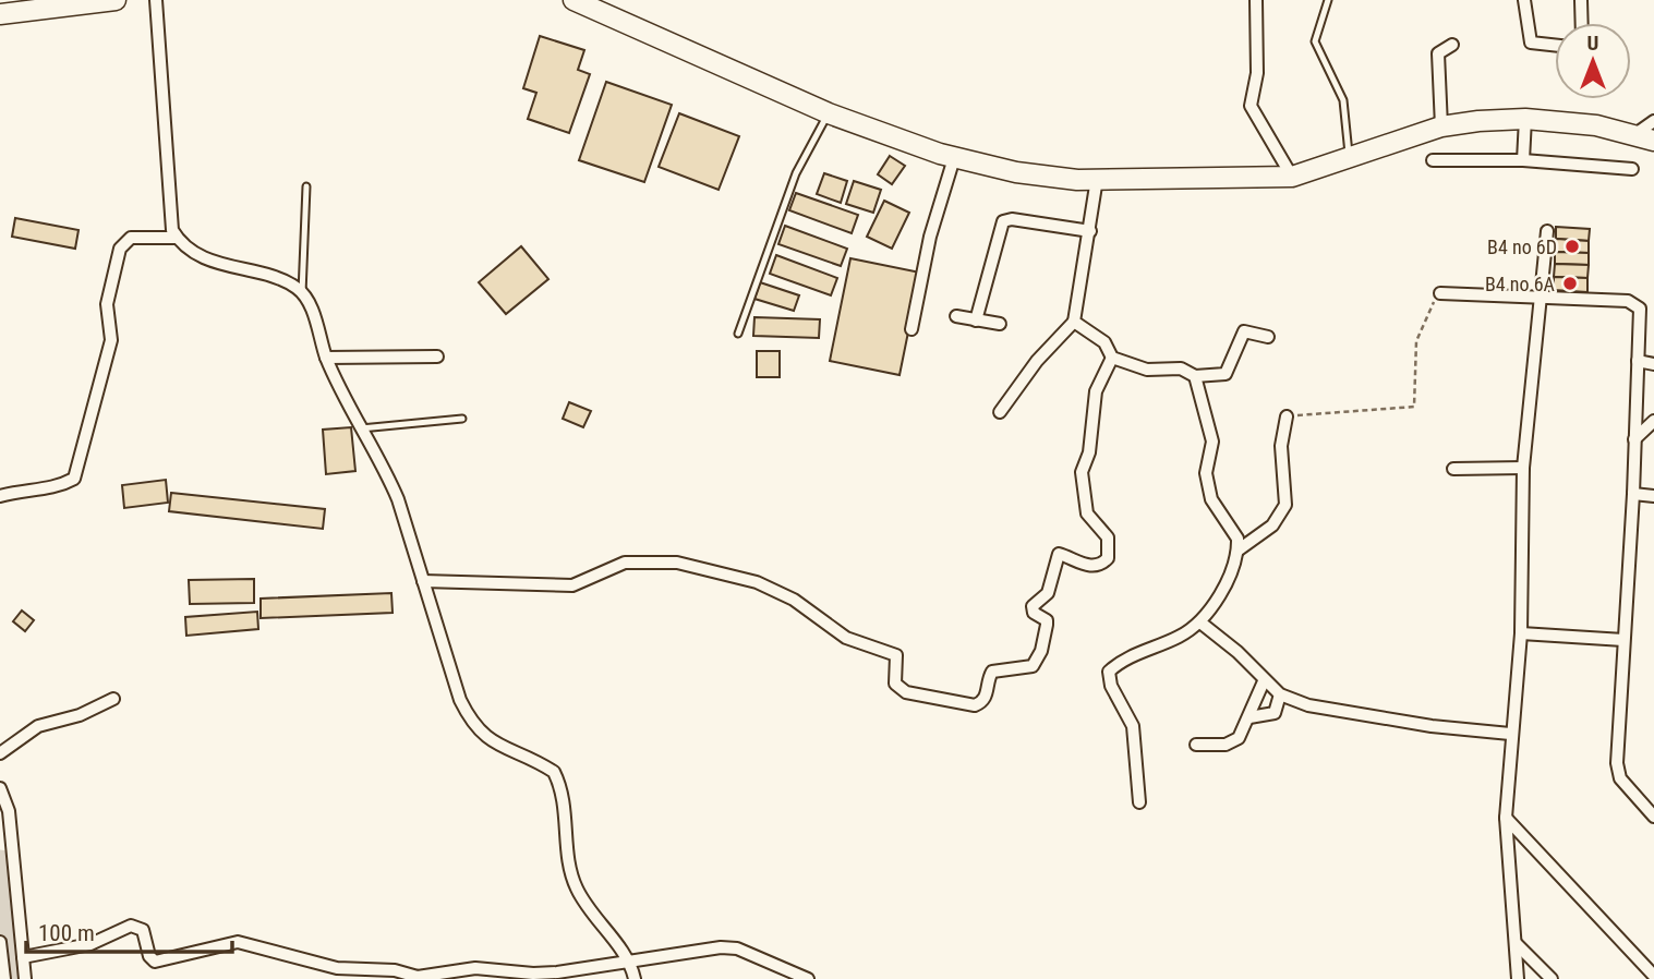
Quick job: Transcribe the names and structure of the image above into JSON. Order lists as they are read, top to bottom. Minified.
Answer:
{"places":["B4 no 6D","B4 no 6A"],"scale_bar":"100 m","north":"top"}
